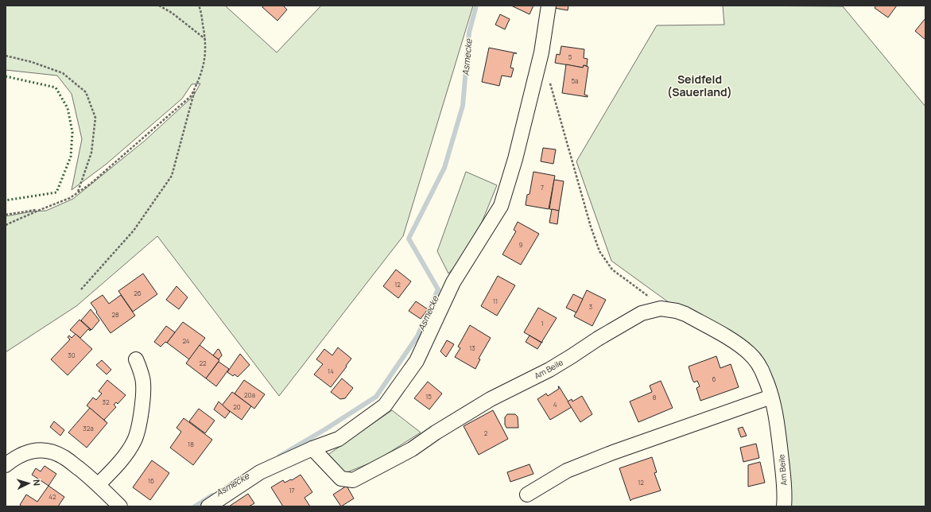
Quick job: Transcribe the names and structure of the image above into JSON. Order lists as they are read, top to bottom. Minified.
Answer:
{"streets":{"street":["Am Beile"]},"districts":["Seidfeld (Sauerland)"],"water":["Asmecke"],"house_numbers":["5","5a","7","9","12","26","11","3","28","1","24","13","30","22","14","6","20a","15","8","32","4","20","32a","2","18","16","12","17","42"],"north":"right"}
